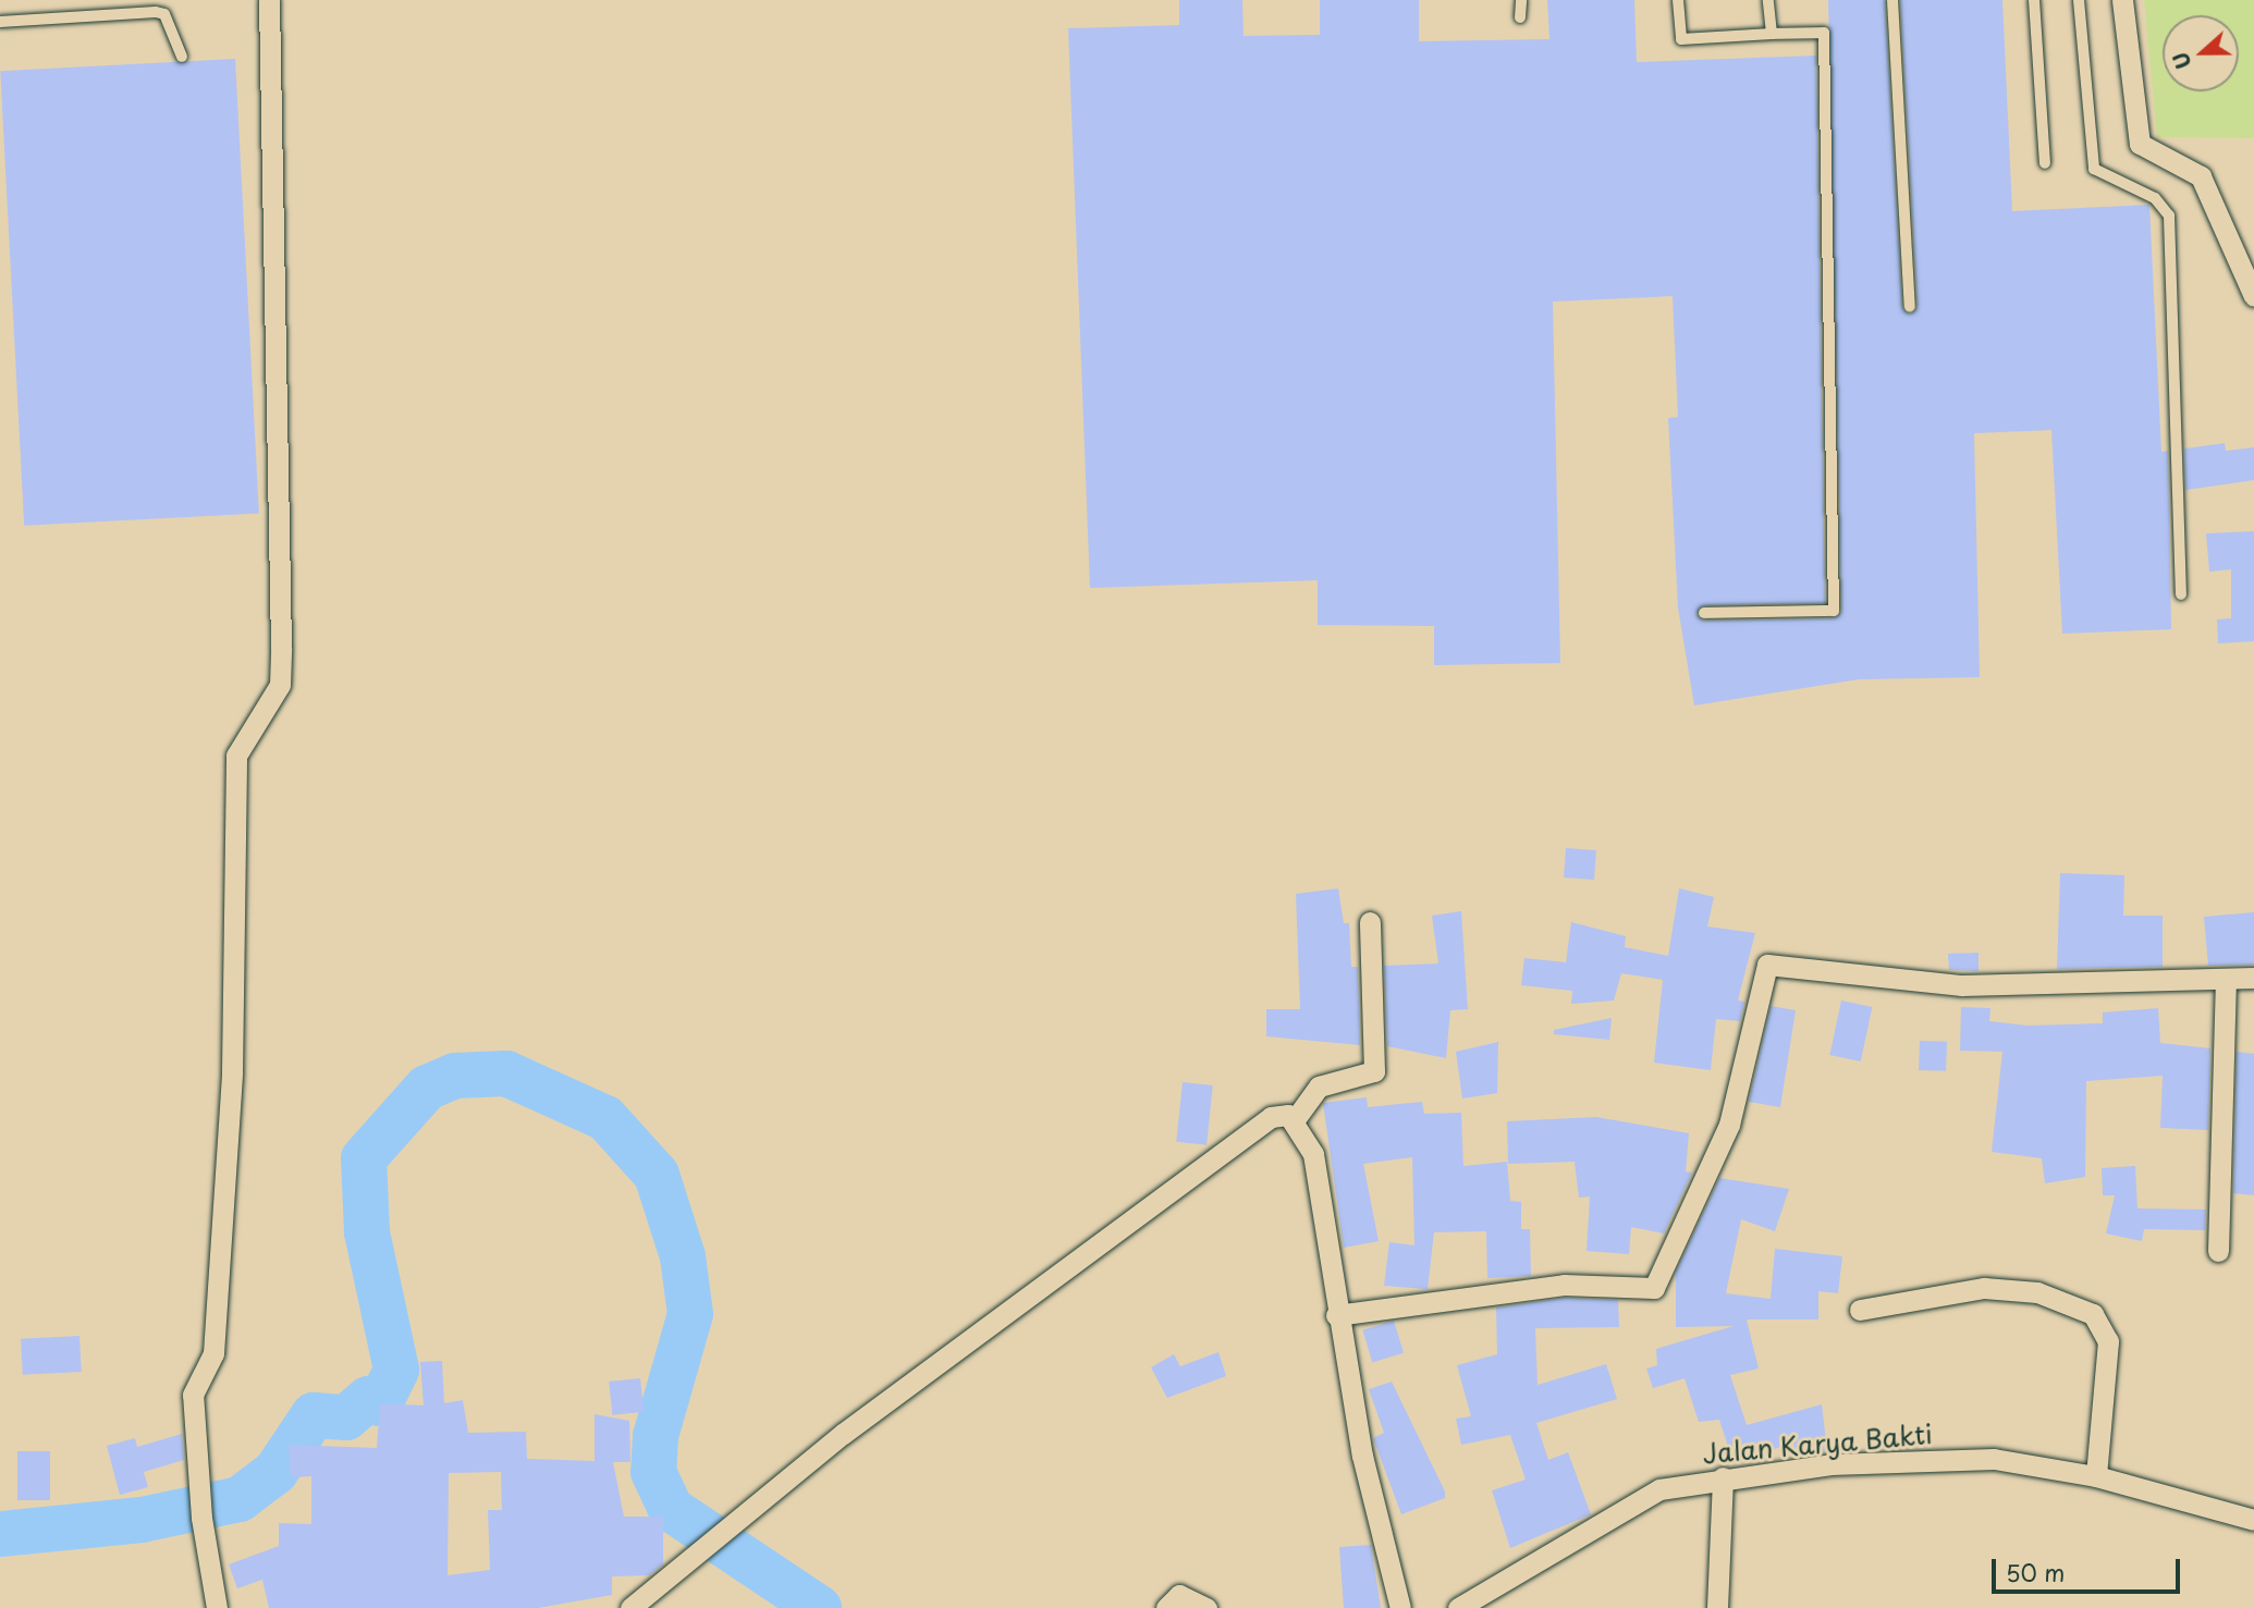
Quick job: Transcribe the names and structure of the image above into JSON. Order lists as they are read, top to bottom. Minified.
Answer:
{"streets":{"street":["Jalan Karya Bakti"]},"scale_bar":"50 m","north":"left"}
